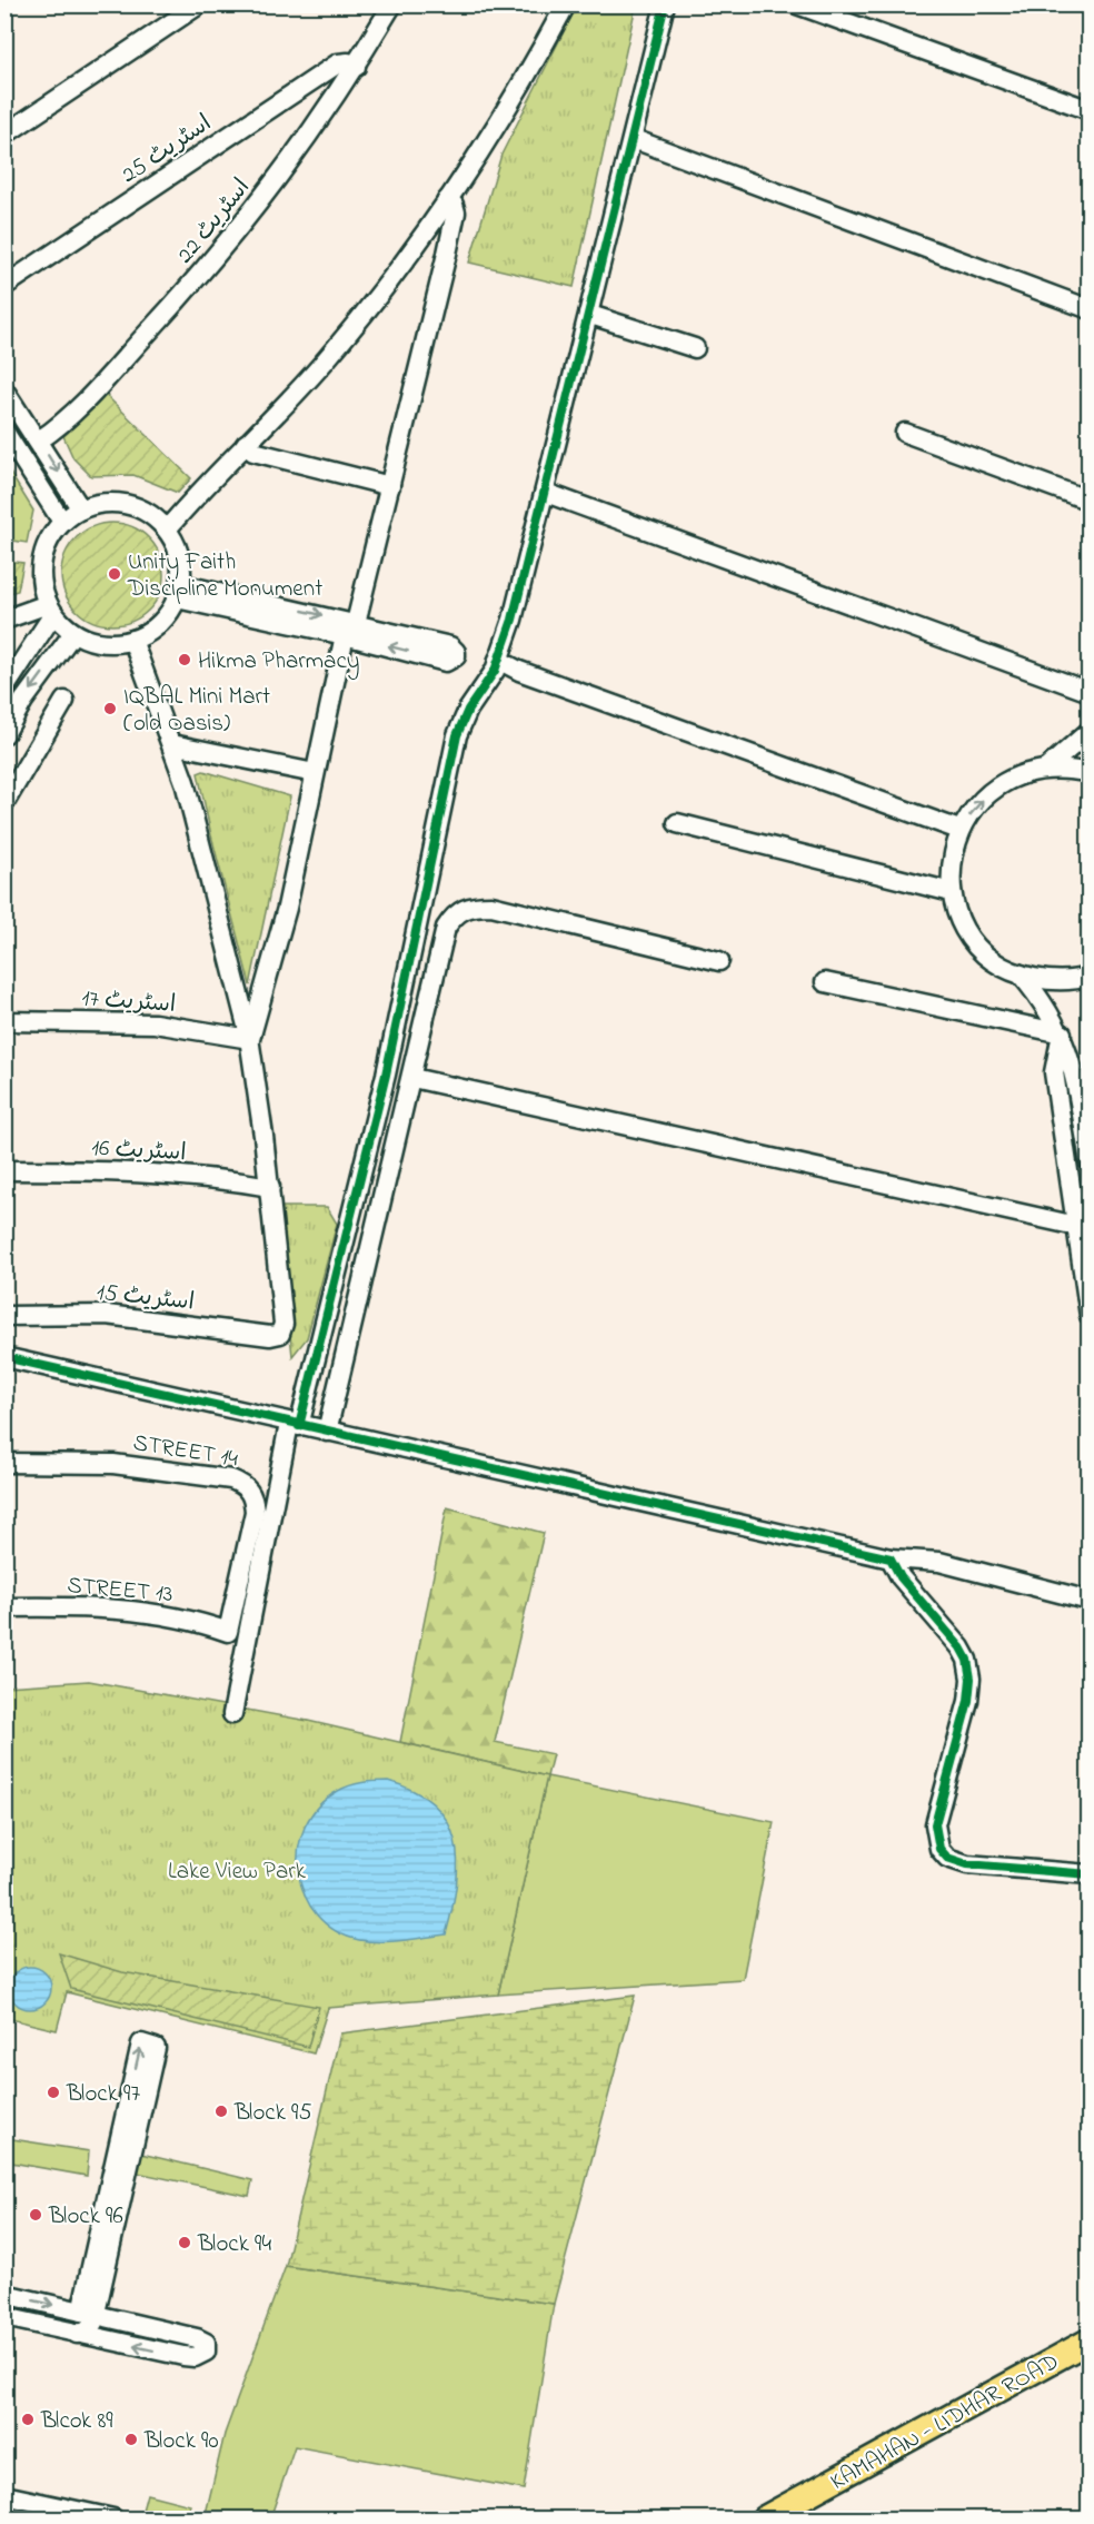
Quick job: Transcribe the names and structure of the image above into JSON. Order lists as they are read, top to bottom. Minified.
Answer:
{"streets":{"main road":["KAMAHAN - LIDHAR ROAD"],"street":["اسٹریٹ 25","اسٹریٹ 22","اسٹریٹ 17","اسٹریٹ 16","اسٹریٹ 15","STREET 14","STREET 13"]},"crossings":[["اسٹریٹ 25","اسٹریٹ 22"],["اسٹریٹ 16","اسٹریٹ 15"],["STREET 14","STREET 13"]],"parks":["Lake View Park"],"places":["Unity Faith Discipline Monument","Hikma Pharmacy","IQBAL Mini Mart (old Oasis)","Block 97","Block 95","Block 96","Block 94","Blcok 89","Block 90"]}
